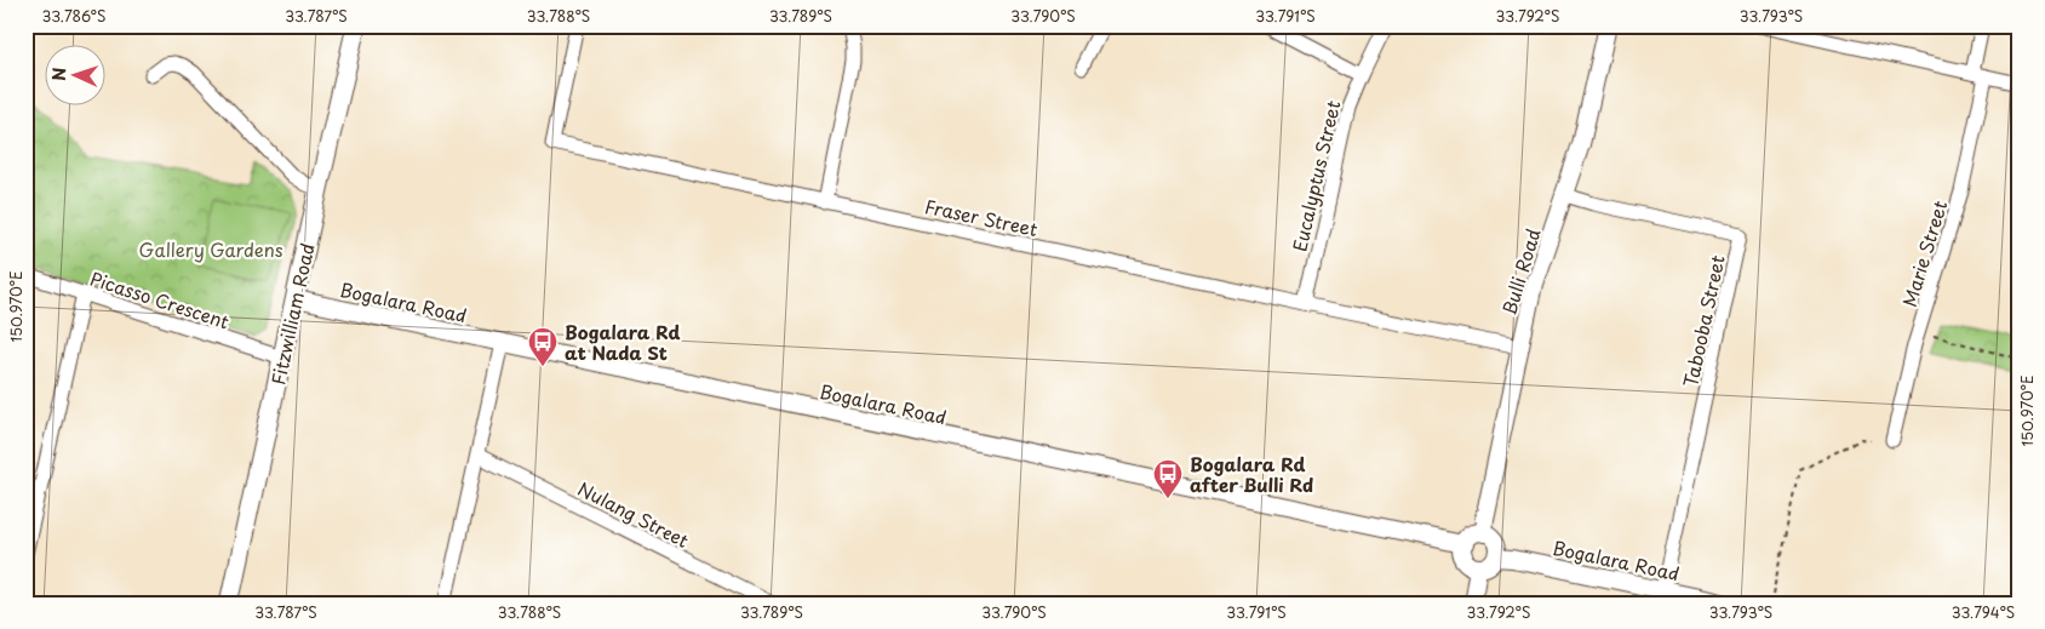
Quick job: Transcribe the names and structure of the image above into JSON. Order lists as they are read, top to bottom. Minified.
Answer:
{"streets":{"main road":["Fitzwilliam Road"],"street":["Eucalyptus Street","Fraser Street","Marie Street","Bulli Road","Picasso Crescent","Bogalara Road","Tabooba Street","Nulang Street"]},"crossings":[["Eucalyptus Street","Fraser Street"],["Fraser Street","Bulli Road"],["Bulli Road","Bogalara Road"],["Bulli Road","Tabooba Street"],["Picasso Crescent","Fitzwilliam Road"],["Bogalara Road","Fitzwilliam Road"],["Bogalara Road","Tabooba Street"]],"parks":["Gallery Gardens"],"places":{"bus stop":["Bogalara Rd at Nada St","Bogalara Rd after Bulli Rd"]},"north":"left","coordinates":["33.786°S","33.787°S","33.788°S","33.789°S","33.790°S","33.791°S","33.792°S","33.793°S","150.970°E","33.794°S"]}
